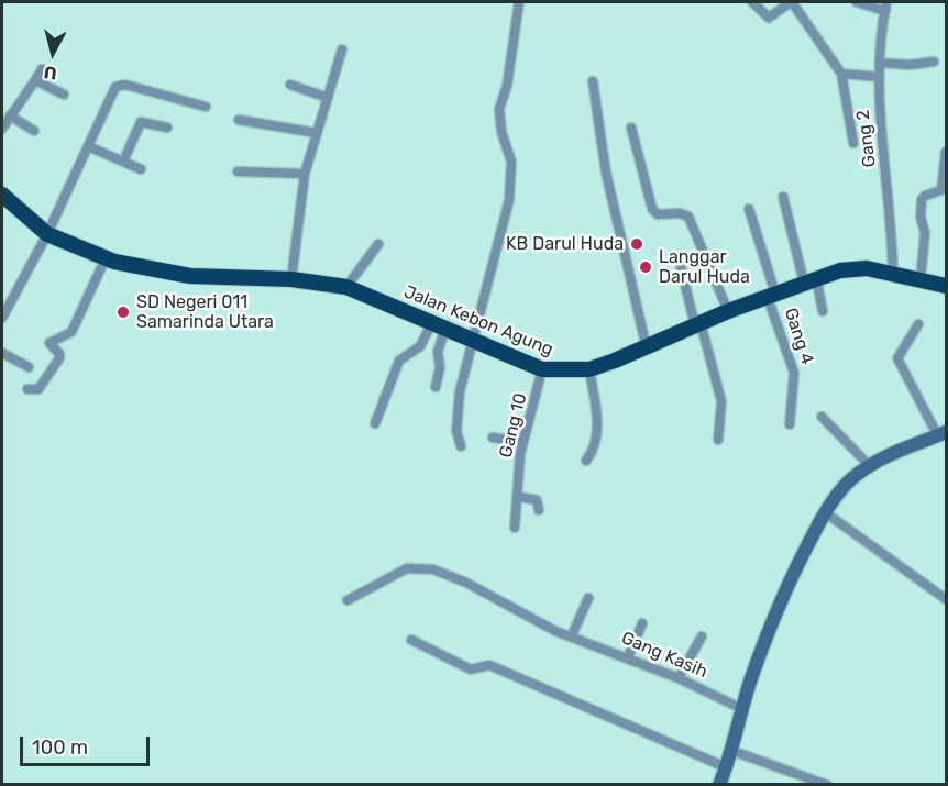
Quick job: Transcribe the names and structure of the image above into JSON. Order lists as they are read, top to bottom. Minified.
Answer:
{"streets":{"highway":["Jalan Kebon Agung"],"street":["Gang 2","Gang 4","Gang 10","Gang Kasih"]},"crossings":[["Gang 2","Jalan Kebon Agung"],["Jalan Kebon Agung","Gang 4"],["Jalan Kebon Agung","Gang 10"]],"places":["KB Darul Huda","Langgar Darul Huda","SD Negeri 011 Samarinda Utara"],"scale_bar":"100 m","north":"bottom"}
